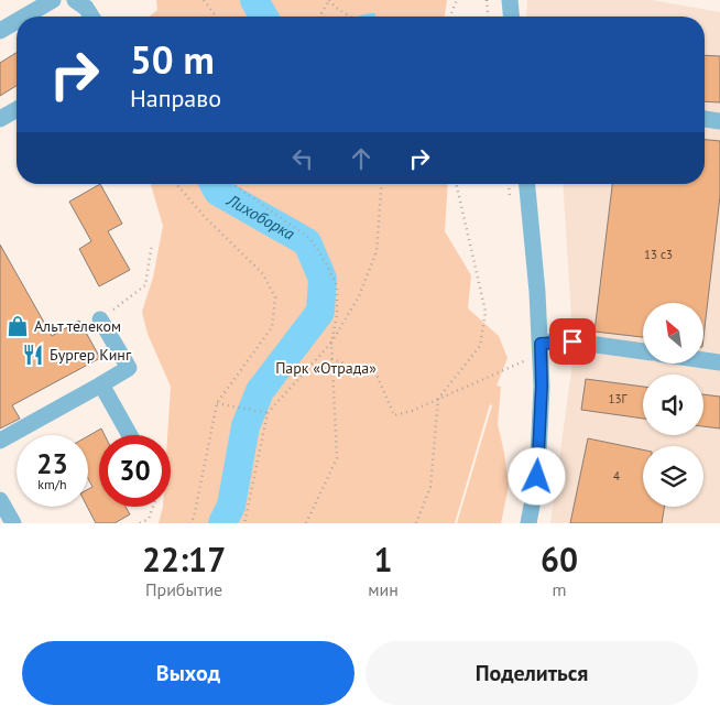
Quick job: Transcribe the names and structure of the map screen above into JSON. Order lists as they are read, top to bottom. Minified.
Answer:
{"water":["Лихоборка"],"parks":["Парк «Отрада»"],"places":{"shop":["Альт телеком"],"restaurant":["Бургер Кинг"]},"house_numbers":["13 с3","13Г","4"],"north":"top left","page":{"turn":["50 m","Направо"],"speed":"23 km/h","limit":"30","eta":["22:17","Прибытие","1","мин","60","m"],"buttons":["Выход","Поделиться"]}}
